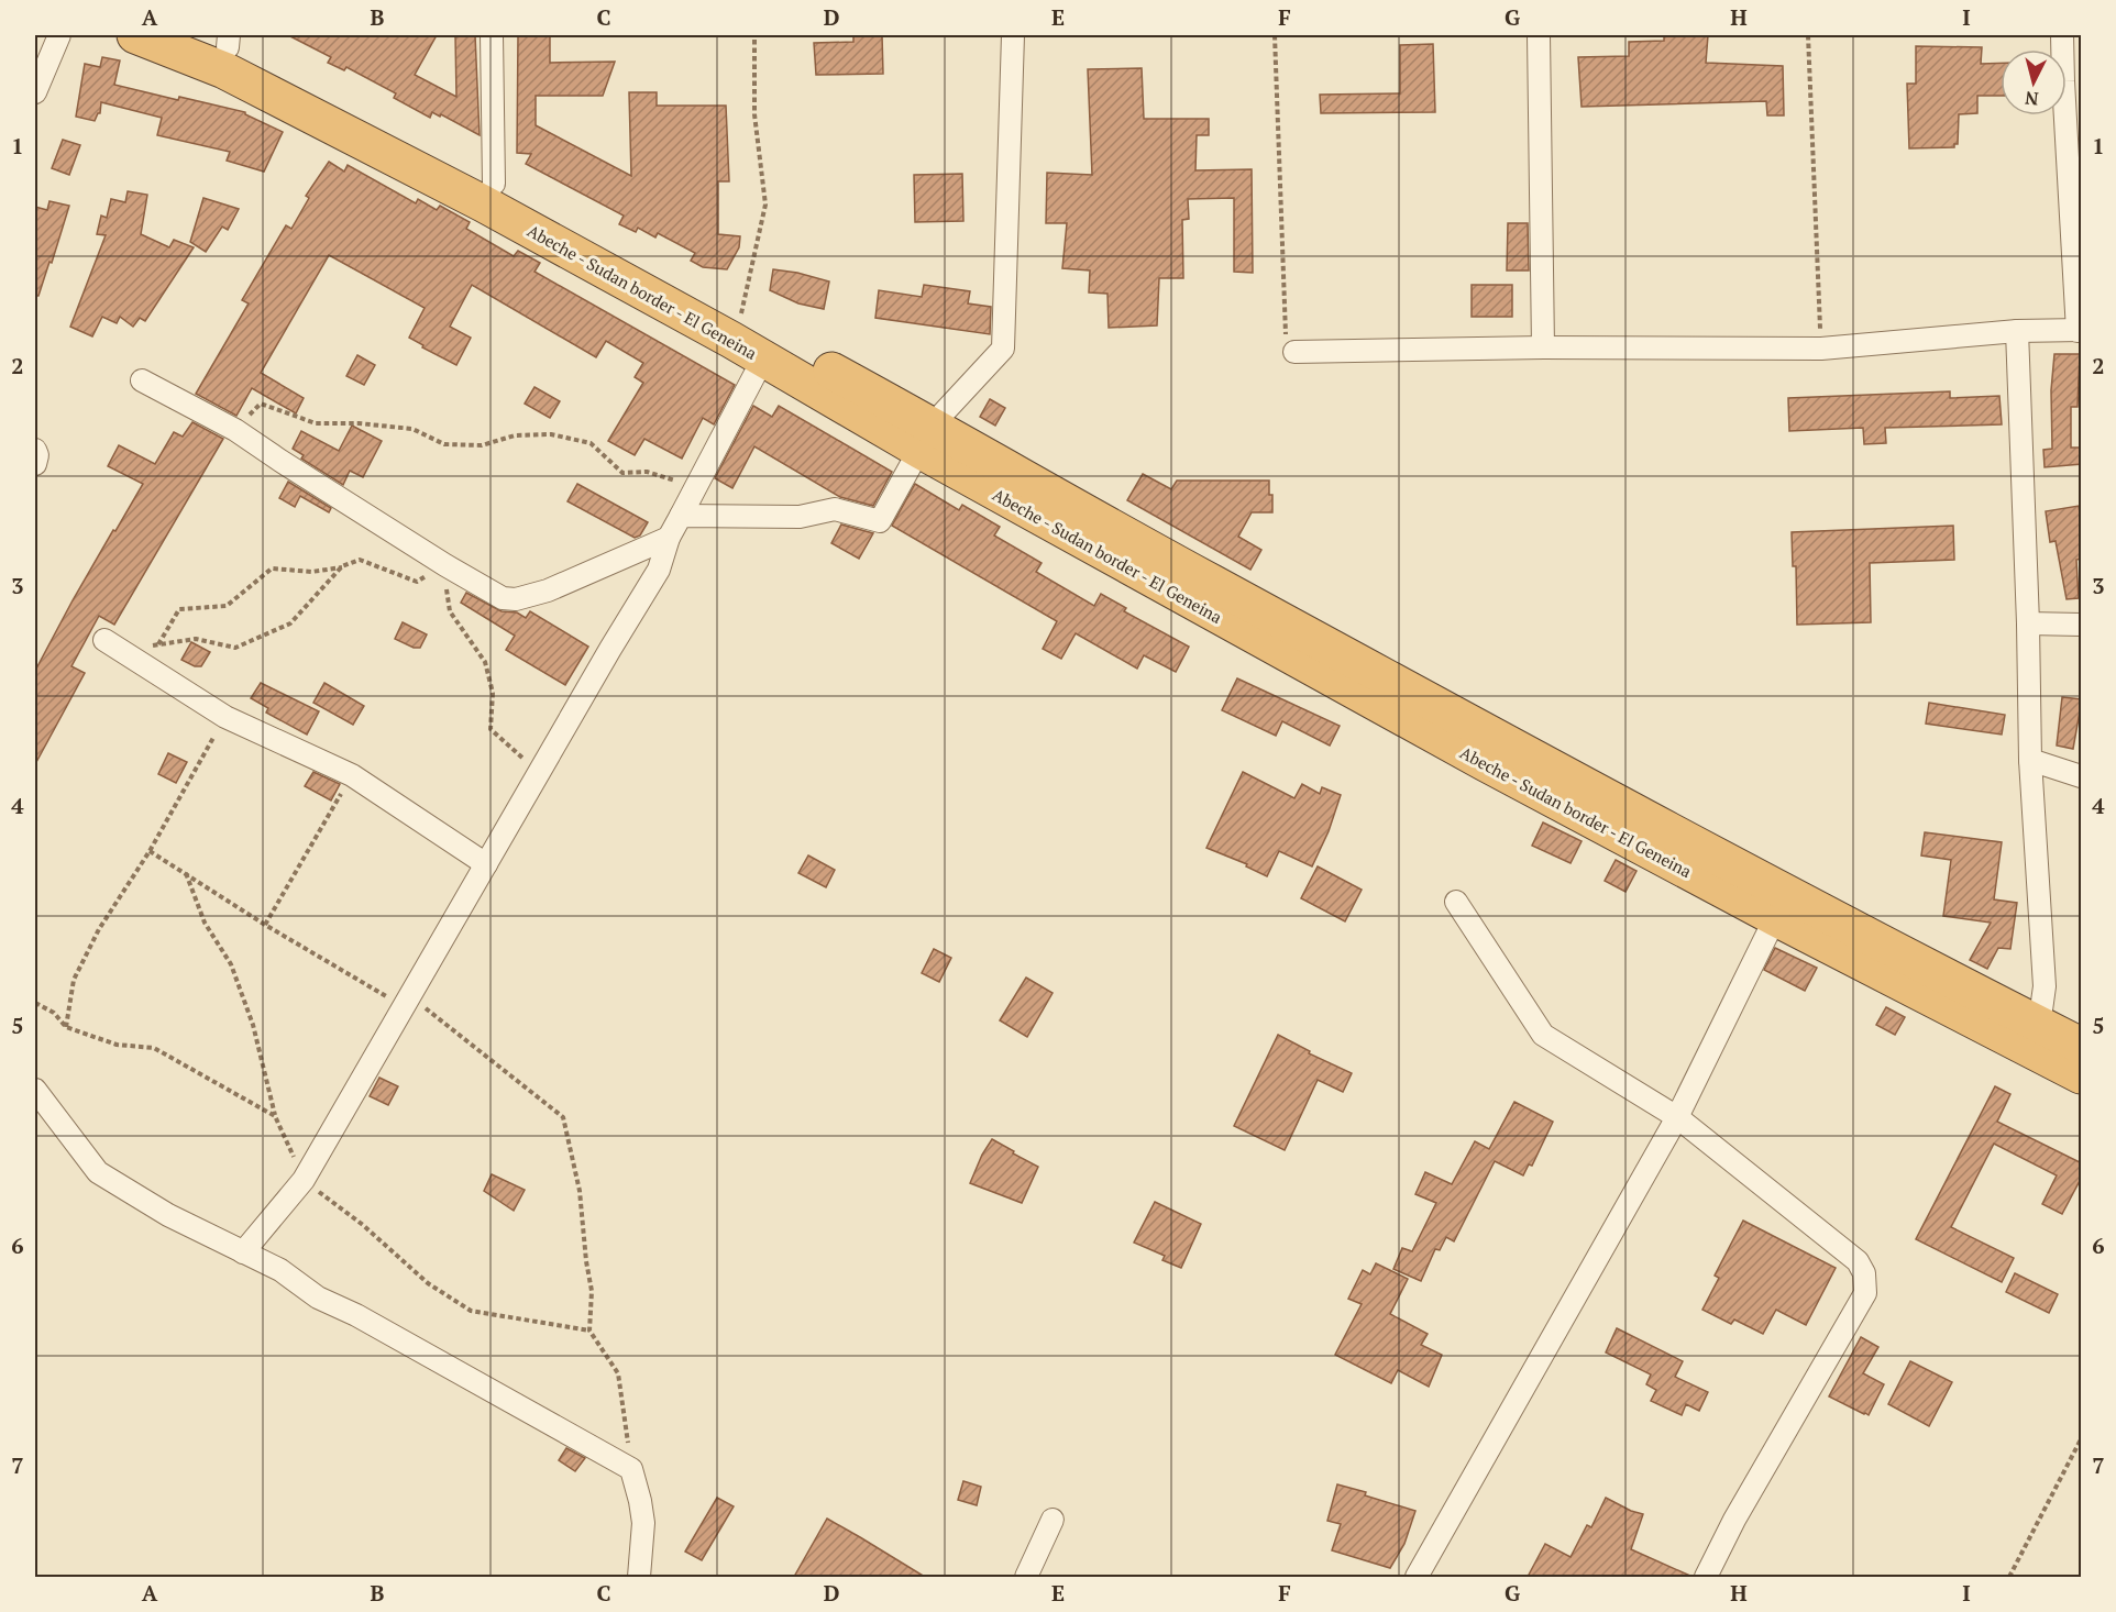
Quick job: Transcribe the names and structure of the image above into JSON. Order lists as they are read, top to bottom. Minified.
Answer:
{"streets":{"highway":["Abeche - Sudan border - El Geneina"]},"north":"bottom","grid":{"columns":["A","B","C","D","E","F","G","H","I"],"rows":["1","2","3","4","5","6","7"]}}
